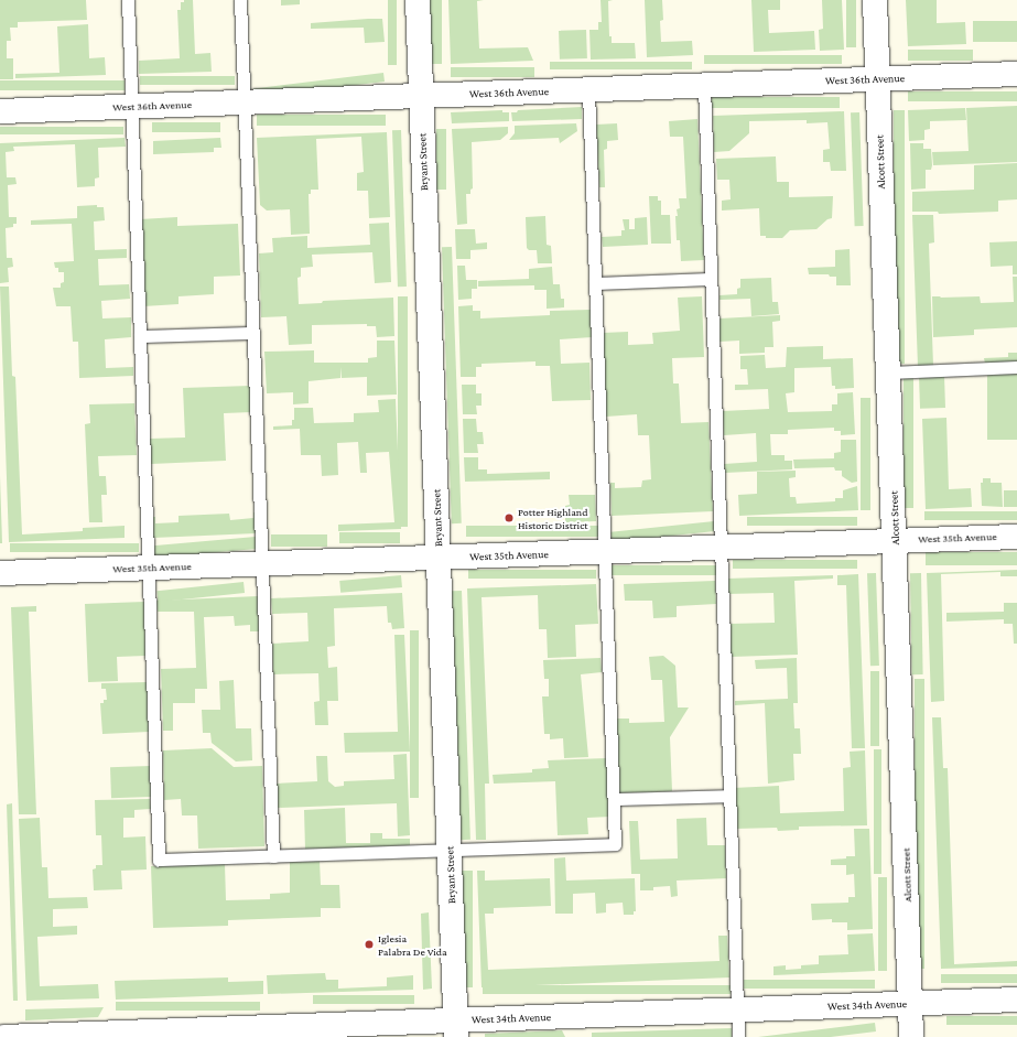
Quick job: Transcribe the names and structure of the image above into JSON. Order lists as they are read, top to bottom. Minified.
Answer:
{"streets":{"street":["West 36th Avenue","Bryant Street","Alcott Street","West 35th Avenue","West 34th Avenue"]},"crossings":[["West 36th Avenue","Bryant Street"],["West 36th Avenue","Alcott Street"],["Bryant Street","West 35th Avenue"],["Bryant Street","West 34th Avenue"],["Alcott Street","West 35th Avenue"],["Alcott Street","West 34th Avenue"]],"places":["Potter Highland Historic District","Iglesia Palabra De Vida"]}
